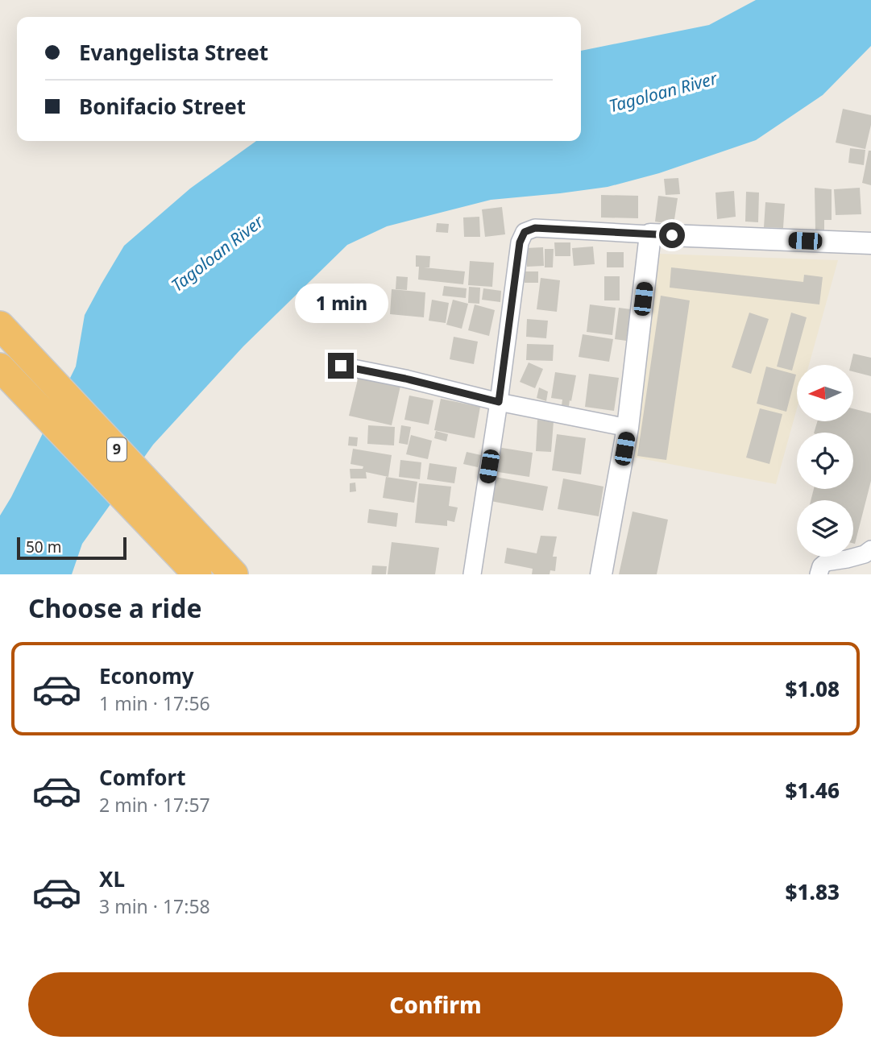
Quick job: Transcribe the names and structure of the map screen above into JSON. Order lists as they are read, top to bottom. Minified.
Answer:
{"streets":{"highway":["9"]},"water":["Tagoloan River"],"scale_bar":"50 m","north":"left","page":{"banner":["Evangelista Street","Bonifacio Street"],"bubble":"1 min","scale":"50 m","heading":"Choose a ride","list":[{"name":"Economy","note":"1 min · 17:56","value":"$1.08"},{"name":"Comfort","note":"2 min · 17:57","value":"$1.46"},{"name":"XL","note":"3 min · 17:58","value":"$1.83"}],"buttons":"Confirm"}}
